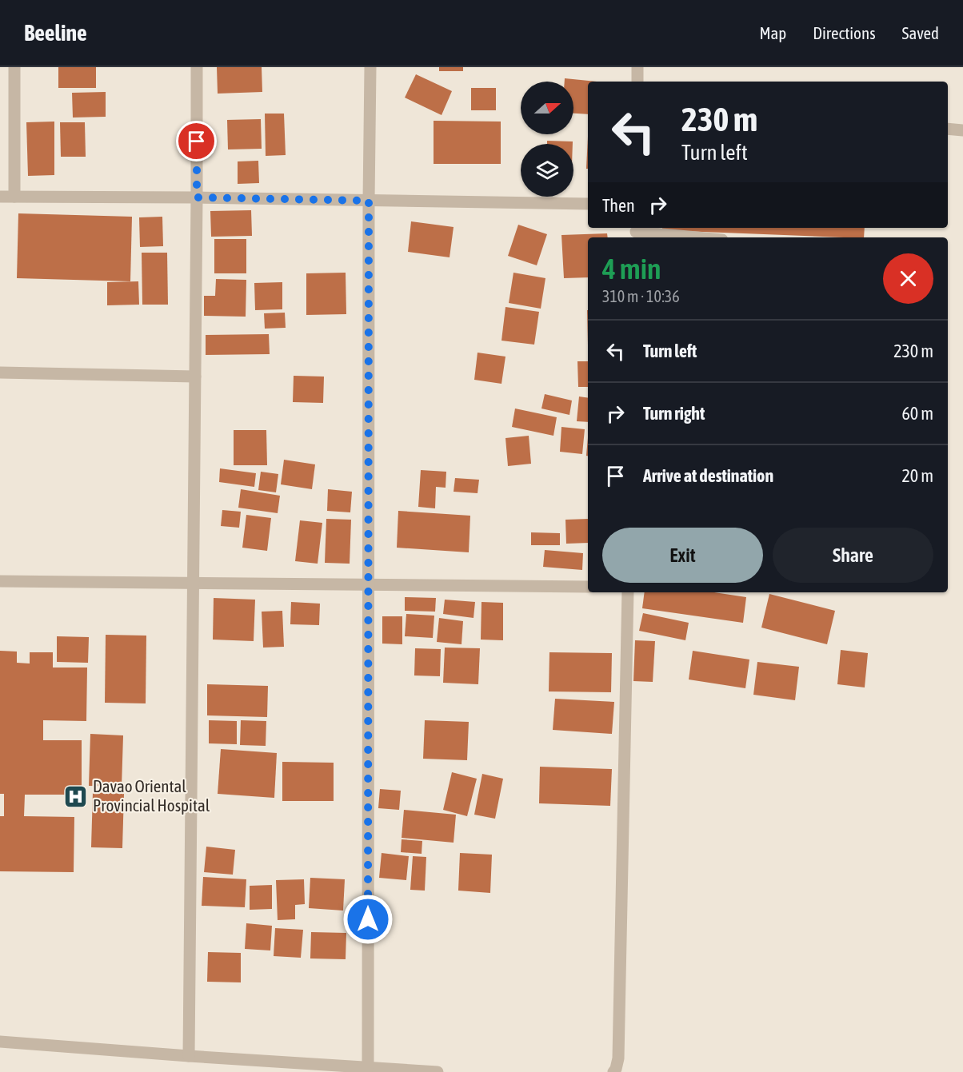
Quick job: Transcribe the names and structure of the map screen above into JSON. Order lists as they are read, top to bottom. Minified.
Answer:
{"places":{"hospital":["Davao Oriental Provincial Hospital"]},"north":"right","page":{"header":"Beeline","nav":["Map","Directions","Saved"],"turn":["230 m","Turn left"],"then":"Then","heading":["4 min","310 m · 10:36"],"list":[{"name":"Turn left","value":"230 m"},{"name":"Turn right","value":"60 m"},{"name":"Arrive at destination","value":"20 m"}],"buttons":["Exit","Share"]}}
